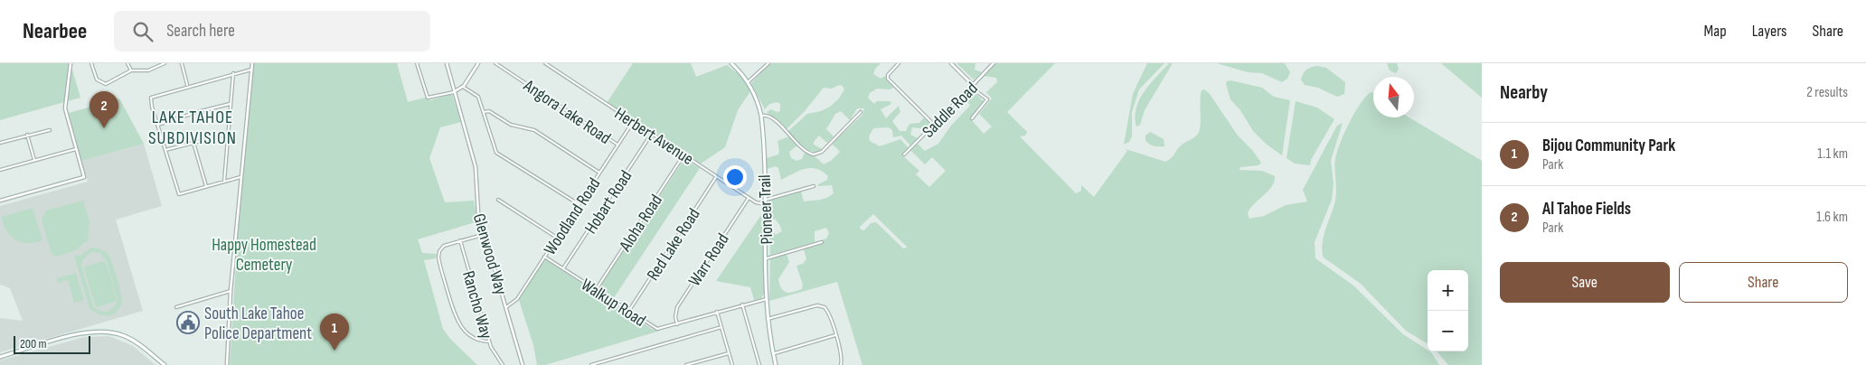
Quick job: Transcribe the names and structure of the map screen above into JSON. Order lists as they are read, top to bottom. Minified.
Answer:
{"streets":{"main road":["Pioneer Trail"],"street":["Saddle Road","Angora Lake Road","Herbert Avenue","Hobart Road","Woodland Road","Aloha Road","Red Lake Road","Glenwood Way","Warr Road","Walkup Road","Rancho Way"]},"crossings":[["Angora Lake Road","Woodland Road"],["Herbert Avenue","Hobart Road"],["Herbert Avenue","Pioneer Trail"],["Herbert Avenue","Woodland Road"],["Herbert Avenue","Aloha Road"],["Herbert Avenue","Red Lake Road"],["Herbert Avenue","Warr Road"],["Hobart Road","Walkup Road"],["Pioneer Trail","Walkup Road"],["Woodland Road","Glenwood Way"],["Woodland Road","Walkup Road"],["Aloha Road","Walkup Road"],["Red Lake Road","Walkup Road"],["Warr Road","Walkup Road"]],"districts":["LAKE TAHOE SUBDIVISION"],"parks":["Happy Homestead Cemetery"],"places":{"public building":["South Lake Tahoe Police Department"]},"scale_bar":"200 m","north":"top","page":{"header":"Nearbee","search":"Search here","nav":["Map","Layers","Share"],"heading":["Nearby","2 results"],"pins":["2","1"],"list":[{"mark":"1","name":"Bijou Community Park","note":"Park","value":"1.1 km"},{"mark":"2","name":"Al Tahoe Fields","note":"Park","value":"1.6 km"}],"buttons":["Save","Share"],"map_buttons":["+","−"],"scale":"200 m"}}
